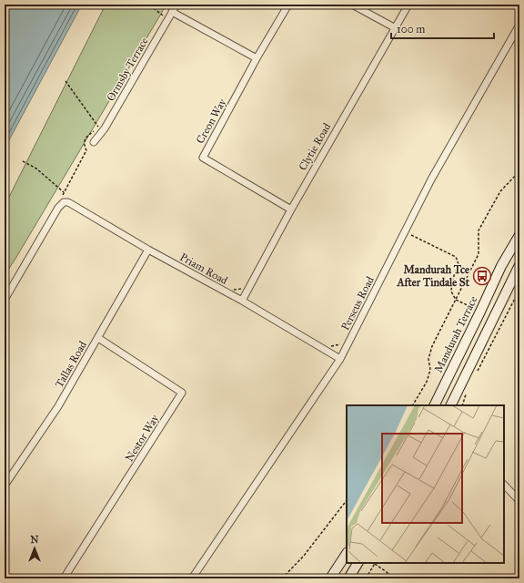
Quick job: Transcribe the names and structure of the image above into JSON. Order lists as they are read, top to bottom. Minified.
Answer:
{"streets":{"main road":["Mandurah Terrace"],"street":["Ormsby Terrace","Creon Way","Clytie Road","Priam Road","Perseus Road","Tallas Road","Nestor Way"]},"crossings":[["Creon Way","Clytie Road"],["Clytie Road","Priam Road"],["Priam Road","Perseus Road"],["Priam Road","Tallas Road"],["Tallas Road","Nestor Way"]],"places":{"bus stop":["Mandurah Tce After Tindale St"]},"scale_bar":"100 m","north":"top"}
